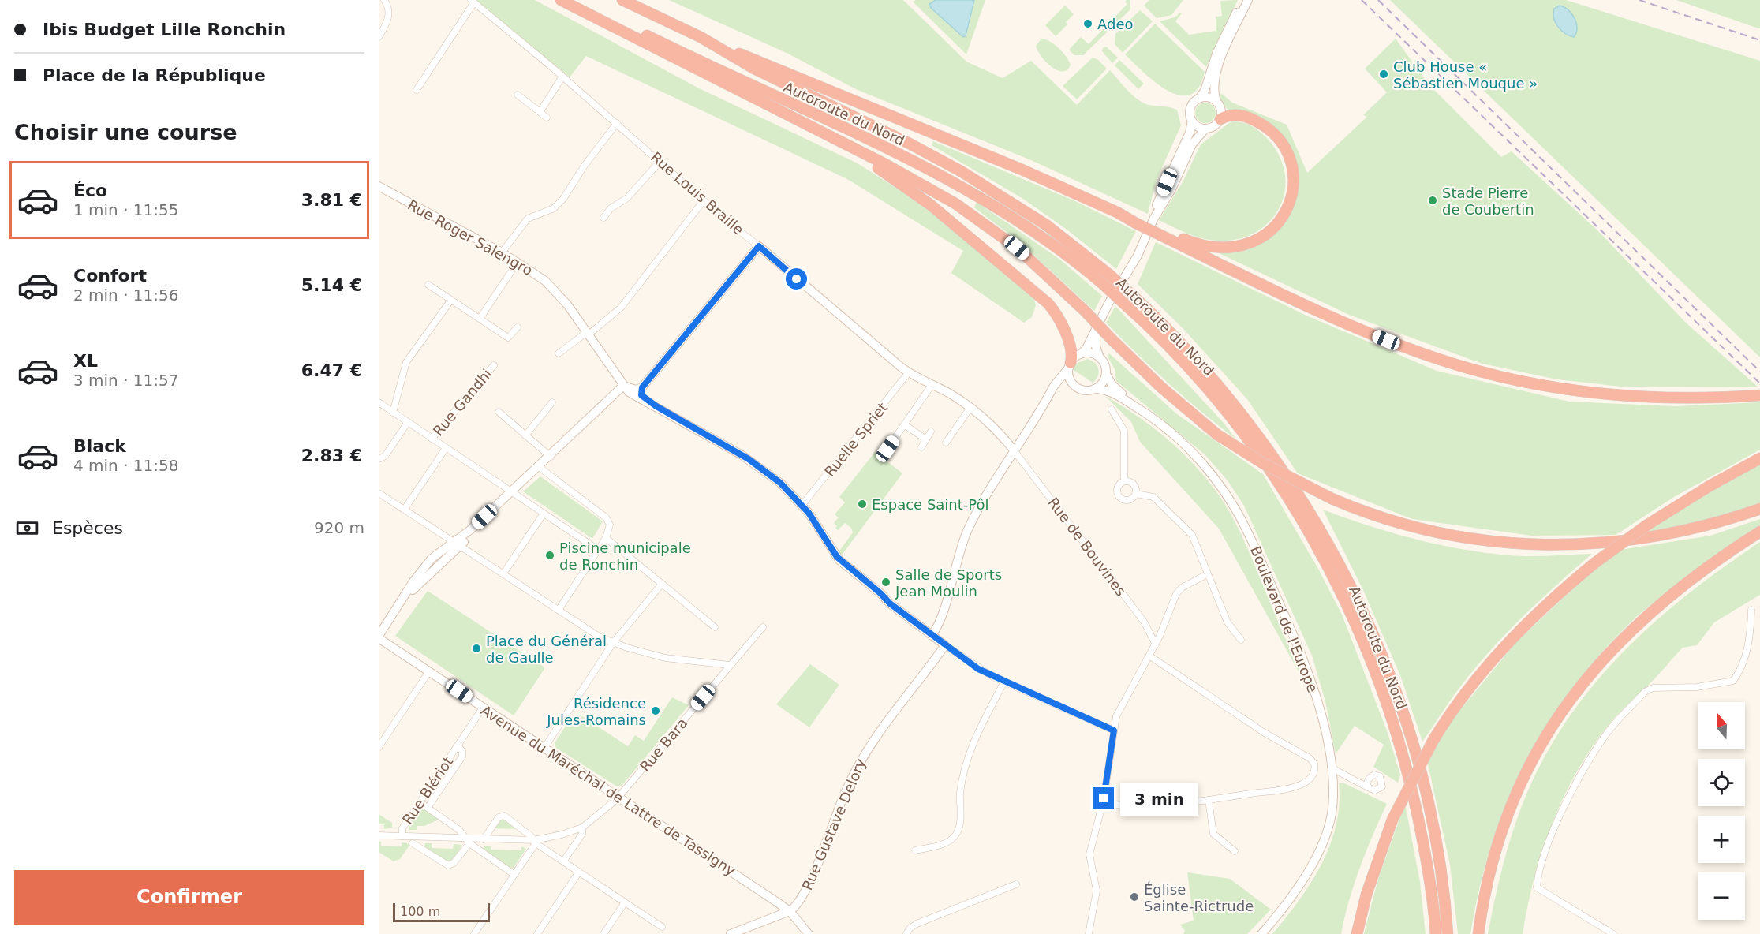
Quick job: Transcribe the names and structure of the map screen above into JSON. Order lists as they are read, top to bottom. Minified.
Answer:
{"streets":{"highway":["Autoroute du Nord"],"street":["Rue Louis Braille","Rue Roger Salengro","Rue Gandhi","Ruelle Spriet","Rue de Bouvines","Boulevard de l'Europe","Rue Bara","Rue Blériot","Avenue du Maréchal de Lattre de Tassigny","Rue Gustave Delory"]},"crossings":[["Rue Louis Braille","Ruelle Spriet"],["Rue Louis Braille","Rue de Bouvines"],["Rue Roger Salengro","Ruelle Spriet"],["Rue Roger Salengro","Rue Gustave Delory"],["Rue Bara","Avenue du Maréchal de Lattre de Tassigny"],["Rue Blériot","Avenue du Maréchal de Lattre de Tassigny"],["Avenue du Maréchal de Lattre de Tassigny","Rue Gustave Delory"]],"places":["Adeo","Club House « Sébastien Mouque »","Stade Pierre de Coubertin","Espace Saint-Pôl","Piscine municipale de Ronchin","Salle de Sports Jean Moulin","Place du Général de Gaulle","Résidence Jules-Romains","Église Sainte-Rictrude"],"scale_bar":"100 m","north":"top","page":{"banner":["Ibis Budget Lille Ronchin","Place de la République"],"heading":"Choisir une course","list":[{"name":"Éco","note":"1 min · 11:55","value":"3.81 €"},{"name":"Confort","note":"2 min · 11:56","value":"5.14 €"},{"name":"XL","note":"3 min · 11:57","value":"6.47 €"},{"name":"Black","note":"4 min · 11:58","value":"2.83 €"}],"pay":["Espèces","920 m"],"map_buttons":["+","−"],"bubble":"3 min","buttons":"Confirmer","scale":"100 m"}}
